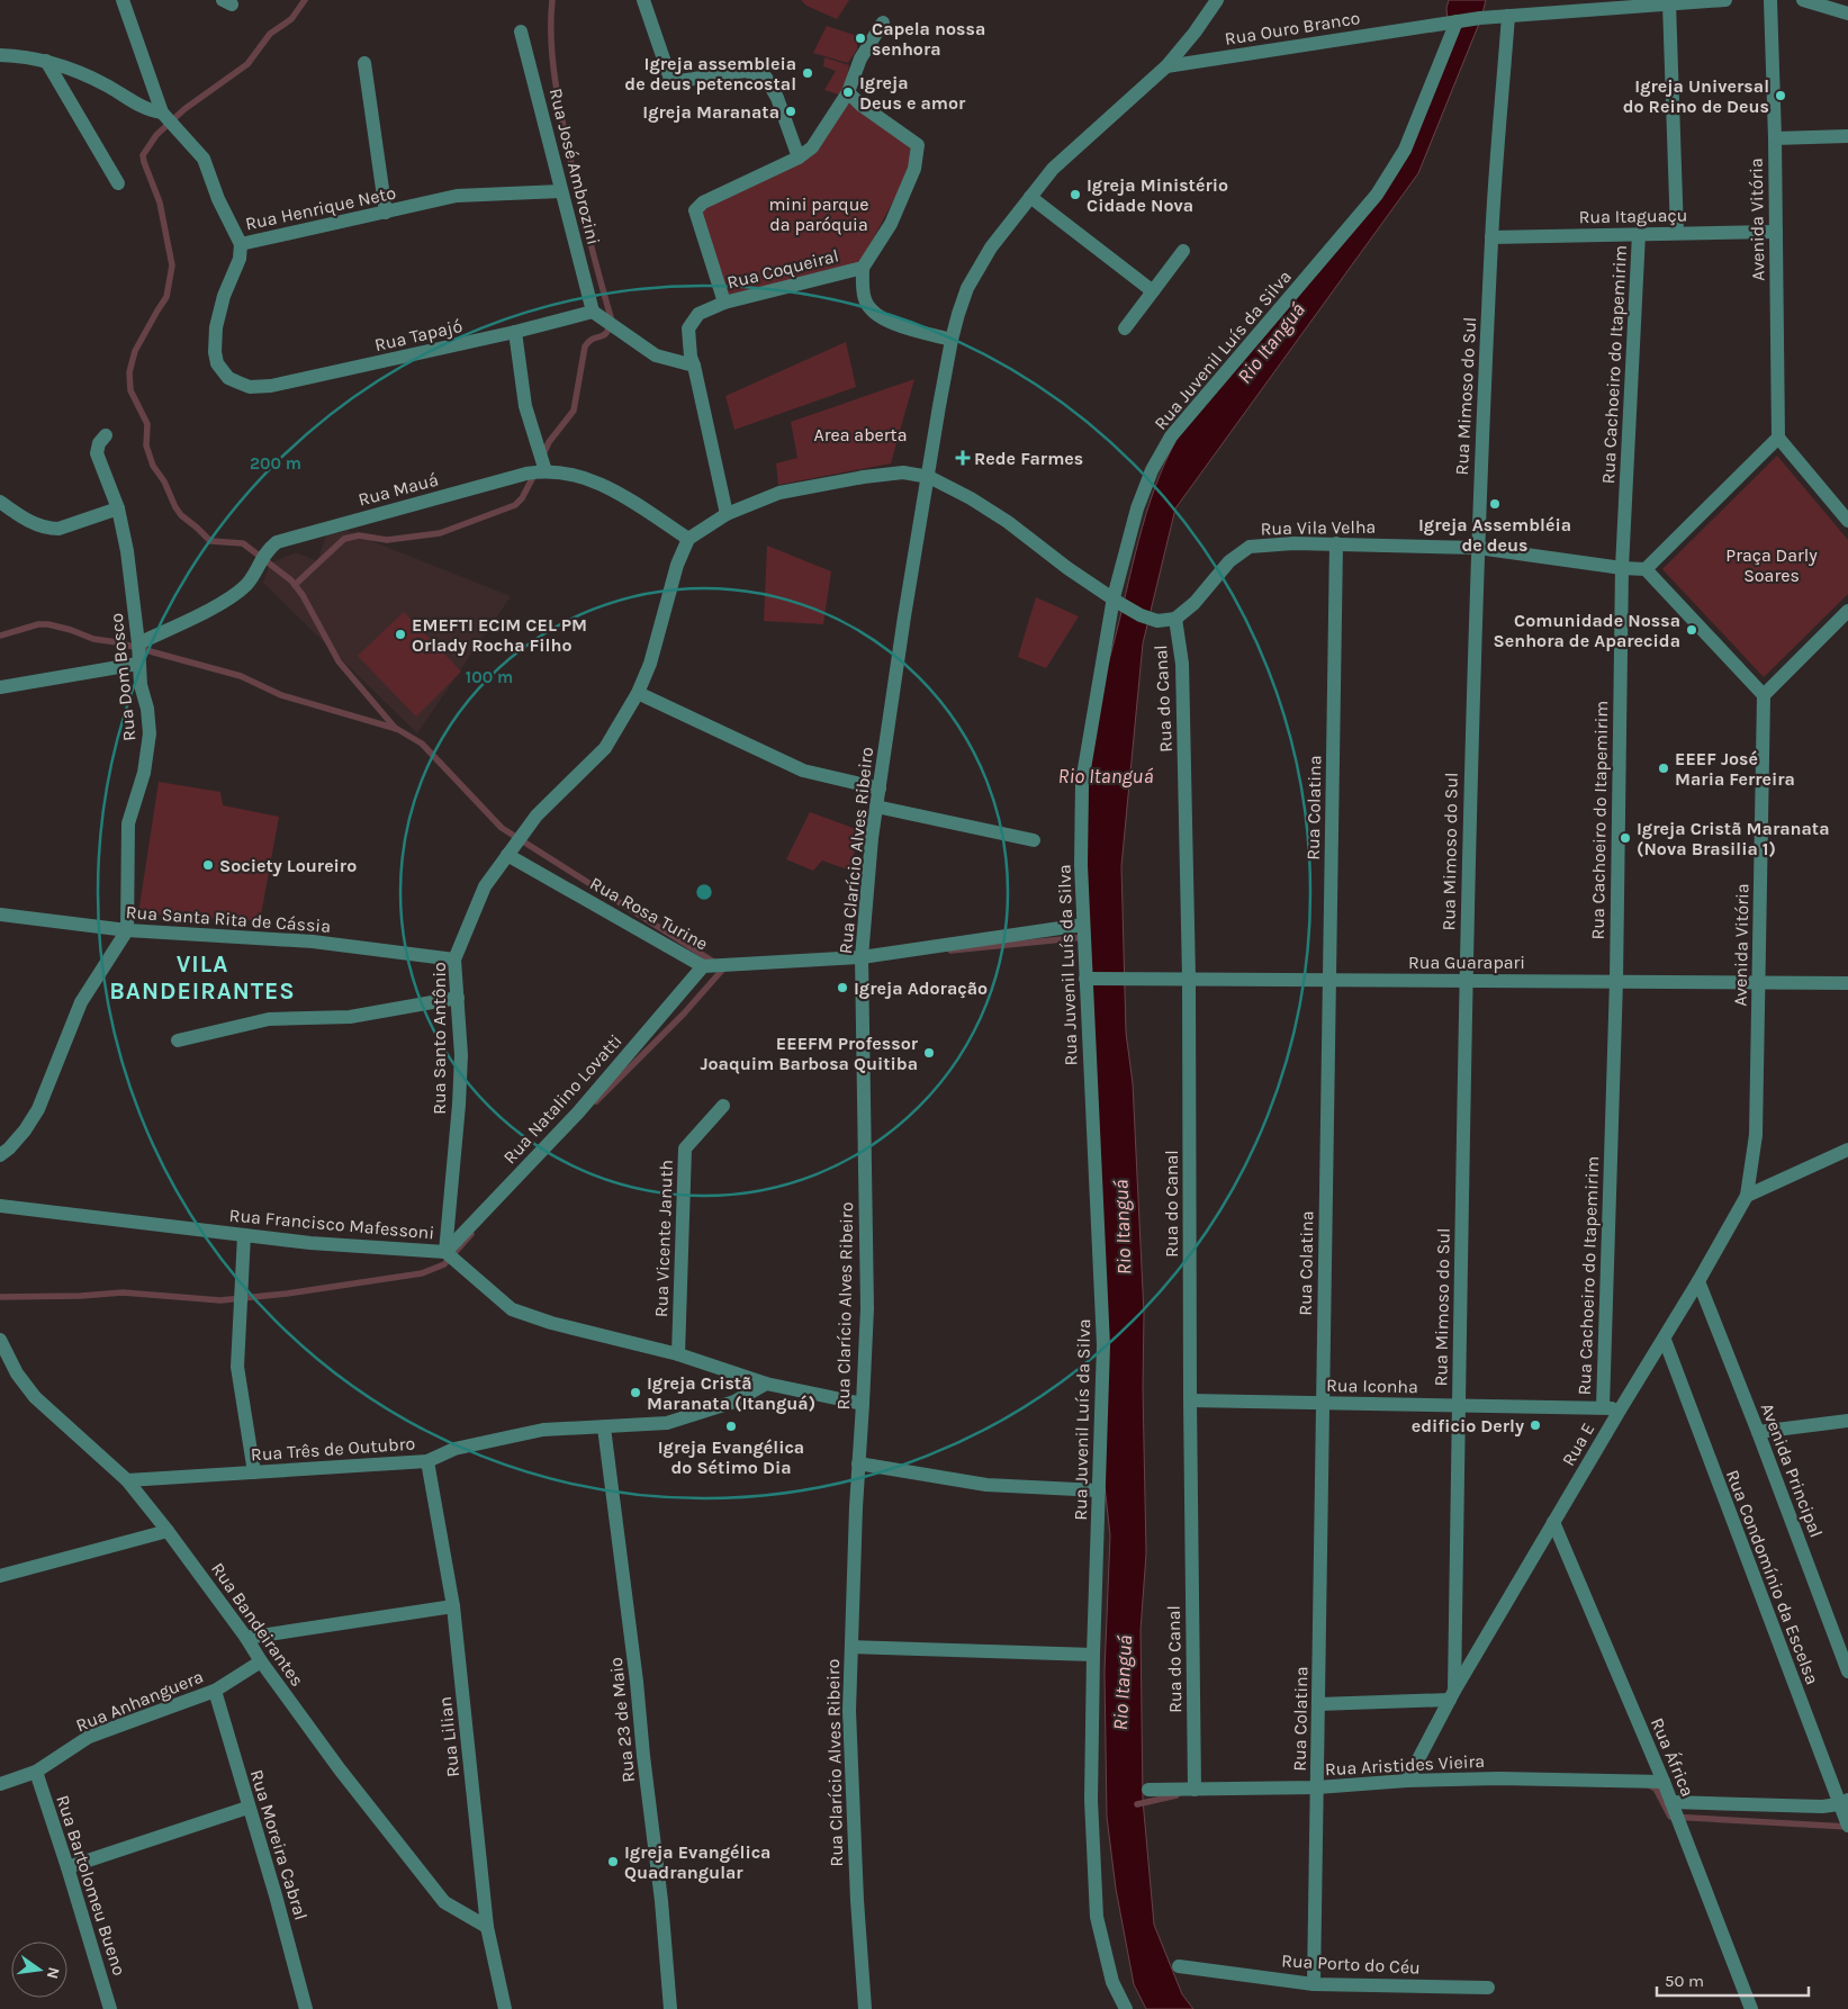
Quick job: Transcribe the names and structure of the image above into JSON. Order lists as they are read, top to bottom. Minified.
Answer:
{"streets":{"street":["Rua Ouro Branco","Rua José Ambrozini","Rua Henrique Neto","Rua Itaguaçu","Avenida Vitória","Rua Coqueiral","Rua Tapajó","Rua Juvenil Luís da Silva","Rua Cachoeiro do Itapemirim","Rua Mimoso do Sul","Rua Mauá","Rua Vila Velha","Rua Dom Bosco","Rua do Canal","Rua Colatina","Rua Clarício Alves Ribeiro","Rua Rosa Turine","Rua Santa Rita de Cássia","Rua Guarapari","Rua Santo Antônio","Rua Natalino Lovatti","Rua Francisco Mafessoni","Rua Vicente Januth","Rua Iconha","Rua E","Rua Três de Outubro","Avenida Principal","Rua Condomínio da Escelsa","Rua Bandeirantes","Rua Anhanguera","Rua 23 de Maio","Rua Lilian","Rua África","Rua Aristides Vieira","Rua Moreira Cabral","Rua Bartolomeu Bueno","Rua Porto do Céu"]},"crossings":[["Rua Ouro Branco","Rua Juvenil Luís da Silva"],["Rua Ouro Branco","Rua Mimoso do Sul"],["Rua Ouro Branco","Rua Clarício Alves Ribeiro"],["Rua José Ambrozini","Rua Henrique Neto"],["Rua José Ambrozini","Rua Tapajó"],["Rua Henrique Neto","Rua Tapajó"],["Rua Itaguaçu","Avenida Vitória"],["Rua Itaguaçu","Rua Cachoeiro do Itapemirim"],["Rua Itaguaçu","Rua Mimoso do Sul"],["Avenida Vitória","Rua Guarapari"],["Avenida Vitória","Rua E"],["Rua Juvenil Luís da Silva","Rua Rosa Turine"],["Rua Juvenil Luís da Silva","Rua Guarapari"],["Rua Cachoeiro do Itapemirim","Rua Vila Velha"],["Rua Cachoeiro do Itapemirim","Rua Guarapari"],["Rua Cachoeiro do Itapemirim","Rua Iconha"],["Rua Mimoso do Sul","Rua Vila Velha"],["Rua Mimoso do Sul","Rua Guarapari"],["Rua Mimoso do Sul","Rua Iconha"],["Rua Mimoso do Sul","Rua E"],["Rua Mauá","Rua Dom Bosco"],["Rua Mauá","Rua Santo Antônio"],["Rua Vila Velha","Rua do Canal"],["Rua Vila Velha","Rua Colatina"],["Rua Dom Bosco","Rua Santa Rita de Cássia"],["Rua do Canal","Rua Guarapari"],["Rua do Canal","Rua Iconha"],["Rua do Canal","Rua Aristides Vieira"],["Rua Colatina","Rua Guarapari"],["Rua Colatina","Rua Iconha"],["Rua Colatina","Rua Aristides Vieira"],["Rua Colatina","Rua Porto do Céu"],["Rua Clarício Alves Ribeiro","Rua Rosa Turine"],["Rua Clarício Alves Ribeiro","Rua Francisco Mafessoni"],["Rua Rosa Turine","Rua Santo Antônio"],["Rua Rosa Turine","Rua Natalino Lovatti"],["Rua Santa Rita de Cássia","Rua Santo Antônio"],["Rua Santo Antônio","Rua Natalino Lovatti"],["Rua Santo Antônio","Rua Francisco Mafessoni"],["Rua Natalino Lovatti","Rua Francisco Mafessoni"],["Rua Francisco Mafessoni","Rua Vicente Januth"],["Rua Francisco Mafessoni","Rua Três de Outubro"],["Rua Iconha","Rua E"],["Rua E","Avenida Principal"],["Rua E","Rua Condomínio da Escelsa"],["Rua E","Rua África"],["Rua E","Rua Aristides Vieira"],["Rua Três de Outubro","Rua Bandeirantes"],["Rua Três de Outubro","Rua 23 de Maio"],["Rua Três de Outubro","Rua Lilian"],["Rua Bandeirantes","Rua Anhanguera"],["Rua Bandeirantes","Rua Lilian"],["Rua Anhanguera","Rua Moreira Cabral"],["Rua Anhanguera","Rua Bartolomeu Bueno"],["Rua África","Rua Aristides Vieira"]],"districts":["VILA BANDEIRANTES"],"water":["Rio Itanguá"],"parks":["mini parque da paróquia","Area aberta","Praça Darly Soares"],"places":{"other":["Capela nossa senhora","Igreja assembleia de deus petencostal","Igreja Deus e amor","Igreja Universal do Reino de Deus","Igreja Maranata","Igreja Ministério Cidade Nova","Igreja Assembléia de deus","Comunidade Nossa Senhora de Aparecida","EMEFTI ECIM CEL PM Orlady Rocha Filho","EEEF José Maria Ferreira","Igreja Cristã Maranata (Nova Brasilia 1)","Society Loureiro","Igreja Adoração","EEEFM Professor Joaquim Barbosa Quitiba","Igreja Cristã Maranata (Itanguá)","edificio Derly","Igreja Evangélica do Sétimo Dia","Igreja Evangélica Quadrangular"],"health":["Rede Farmes"]},"scale_bar":"50 m","north":"right","rings":["200 m","100 m"]}
